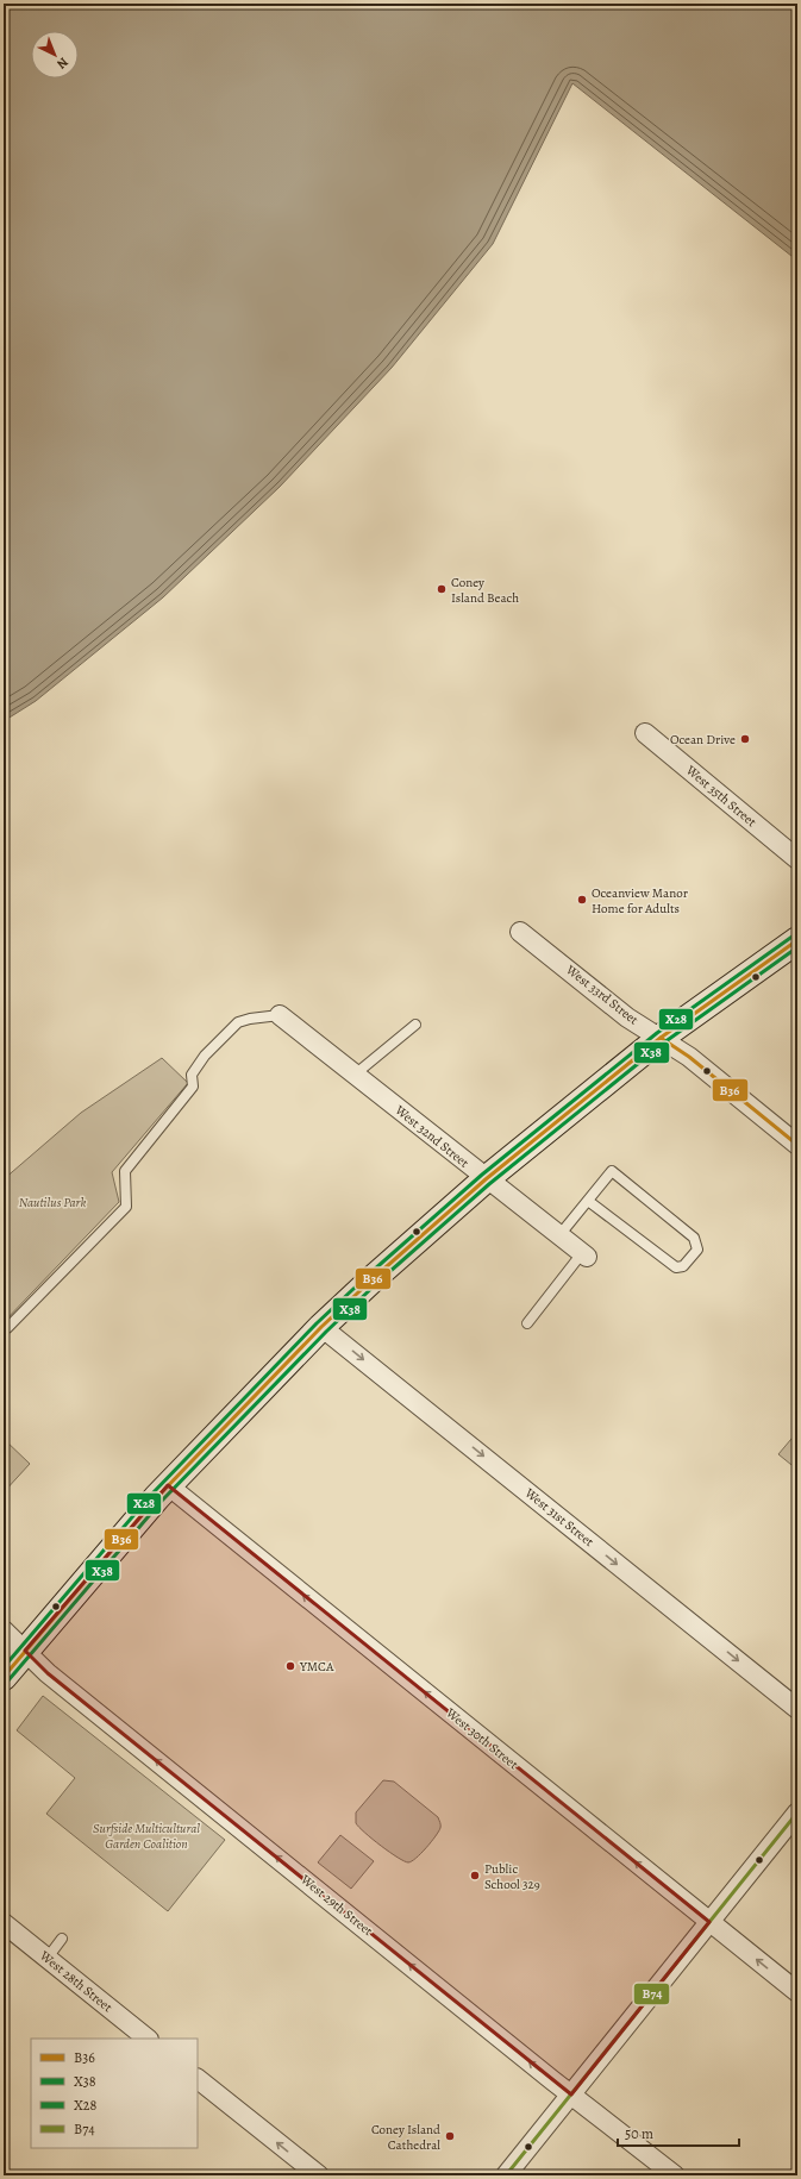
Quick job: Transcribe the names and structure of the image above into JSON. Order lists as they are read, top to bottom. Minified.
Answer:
{"streets":{"street":["West 35th Street","West 33rd Street","West 32nd Street","West 31st Street","West 30th Street","West 29th Street","West 28th Street"]},"one_way":["West 31st Street","West 30th Street","West 29th Street"],"parks":["Nautilus Park","Surfside Multicultural Garden Coalition"],"places":["Coney Island Beach","Ocean Drive","Oceanview Manor Home for Adults","YMCA","Public School 329","Coney Island Cathedral"],"lines":["transit line X28","transit line B36","transit line X38","transit line B74"],"legend":["B36","X38","X28","B74"],"scale_bar":"50 m","north":"bottom right"}
